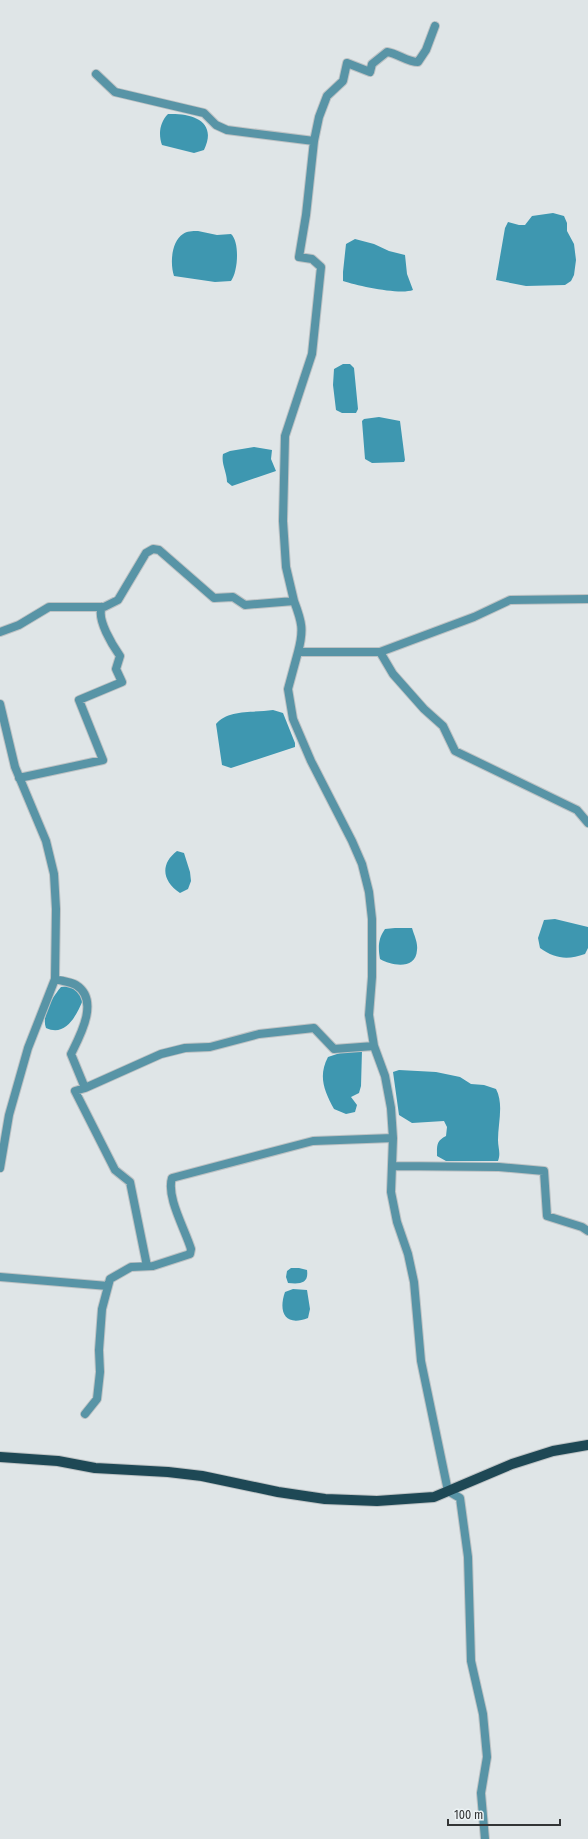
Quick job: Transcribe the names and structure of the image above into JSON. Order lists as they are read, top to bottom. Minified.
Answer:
{"scale_bar":"100 m"}
